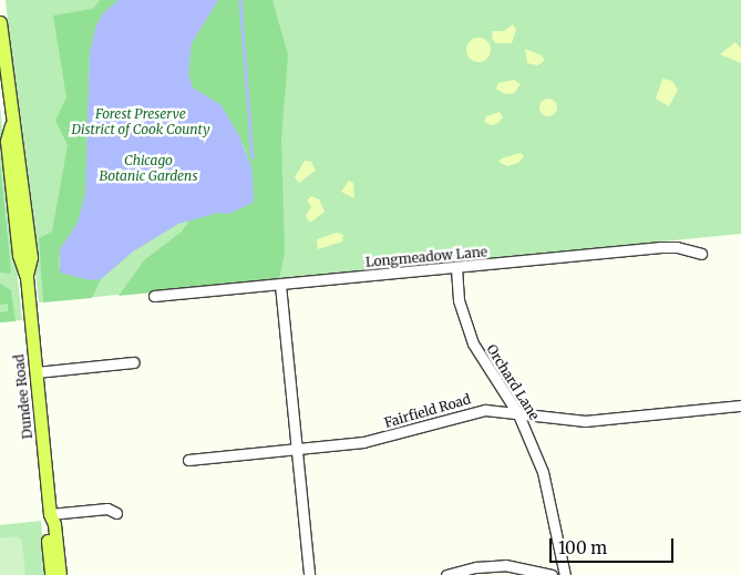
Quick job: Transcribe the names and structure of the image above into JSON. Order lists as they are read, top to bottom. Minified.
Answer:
{"streets":{"main road":["Dundee Road"],"street":["Longmeadow Lane","Orchard Lane","Fairfield Road"]},"crossings":[["Longmeadow Lane","Orchard Lane"],["Orchard Lane","Fairfield Road"]],"parks":["Forest Preserve District of Cook County","Chicago Botanic Gardens"],"scale_bar":"100 m"}
